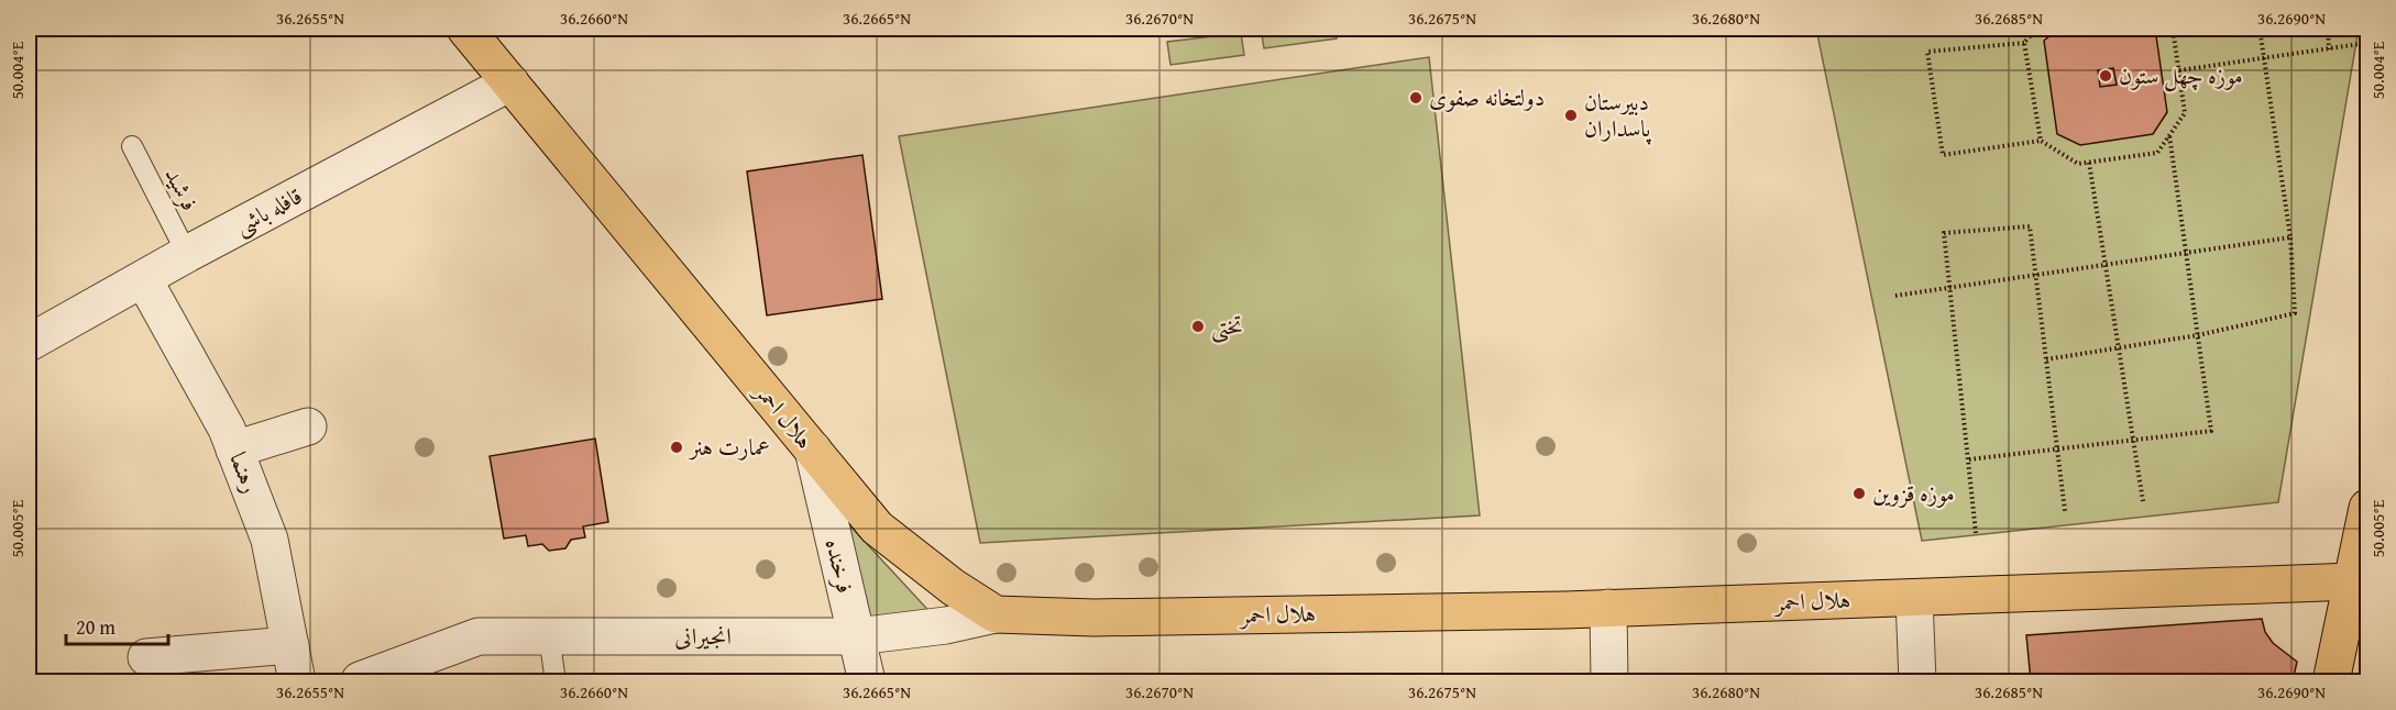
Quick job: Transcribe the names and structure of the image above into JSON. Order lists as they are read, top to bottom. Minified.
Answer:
{"streets":{"main road":["هلال احمر"],"street":["قافله باشی","رهنما","فرخنده","انجیرانی"],"lane":["فرشید"]},"crossings":[["فرشید","قافله باشی"],["قافله باشی","هلال احمر"],["قافله باشی","رهنما"],["هلال احمر","فرخنده"],["هلال احمر","انجیرانی"],["فرخنده","انجیرانی"]],"places":["موزه چهل ستون","دولتخانه صفوی","دبیرستان پاسداران","تختی","عمارت هنر","موزه قزوین"],"scale_bar":"20 m","coordinates":["36.2655°N","36.2660°N","36.2665°N","36.2670°N","36.2675°N","36.2680°N","36.2685°N","36.2690°N","50.004°E","50.005°E"]}
